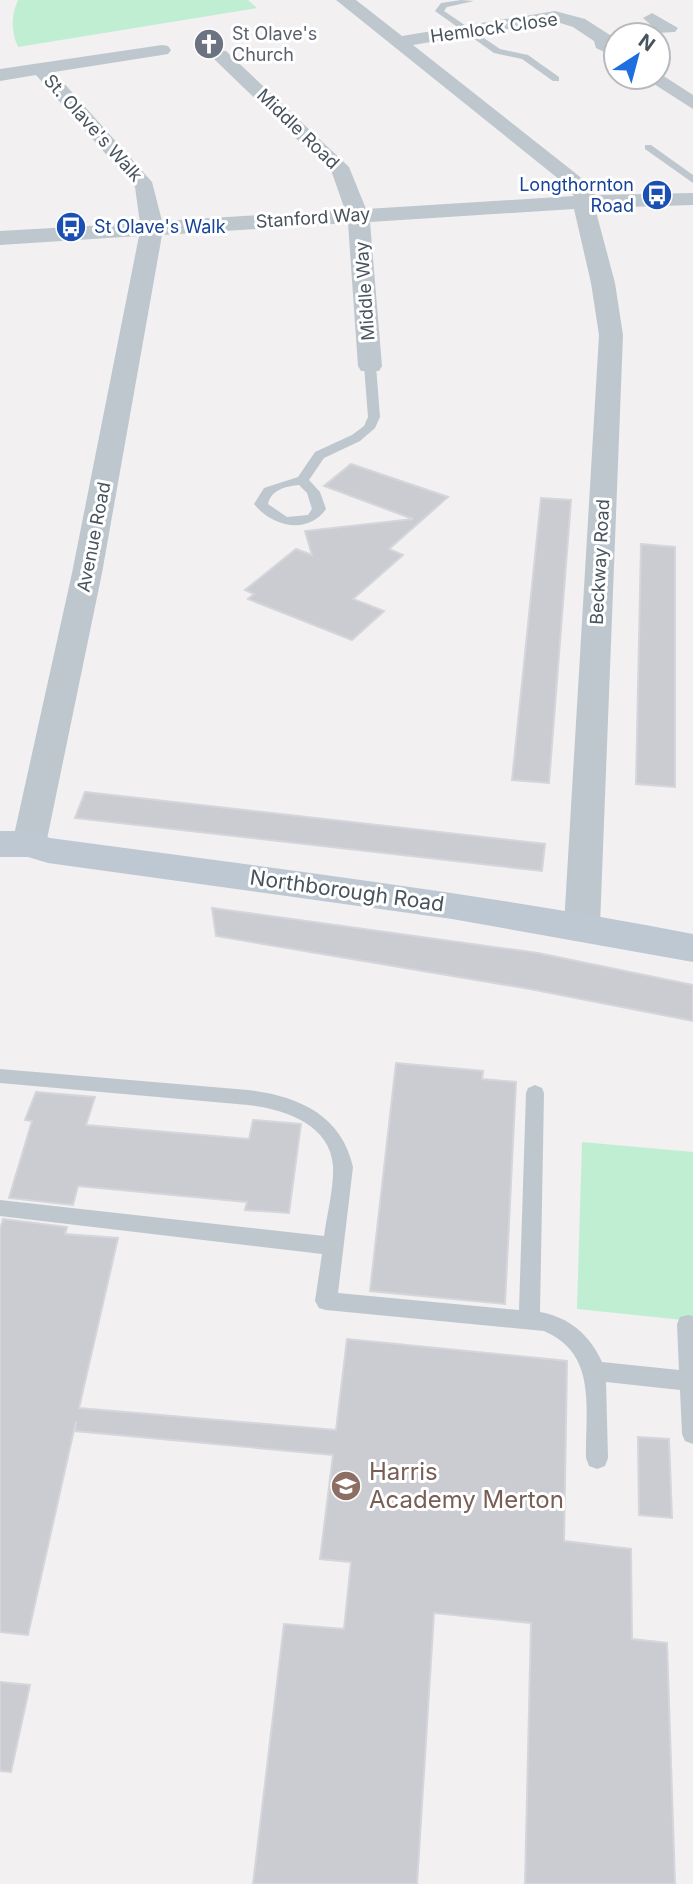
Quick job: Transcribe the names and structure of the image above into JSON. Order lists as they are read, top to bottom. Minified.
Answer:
{"streets":{"street":["Hemlock Close","St. Olave's Walk","Middle Road","Stanford Way","Middle Way","Avenue Road","Beckway Road","Northborough Road"]},"crossings":[["St. Olave's Walk","Stanford Way"],["St. Olave's Walk","Avenue Road"],["Middle Road","Stanford Way"],["Middle Road","Middle Way"],["Stanford Way","Middle Way"],["Stanford Way","Avenue Road"],["Stanford Way","Beckway Road"],["Avenue Road","Northborough Road"],["Beckway Road","Northborough Road"]],"places":{"church":["St Olave's Church"],"bus stop":["Longthornton Road","St Olave's Walk"],"school or university":["Harris Academy Merton"]},"north":"top right"}
